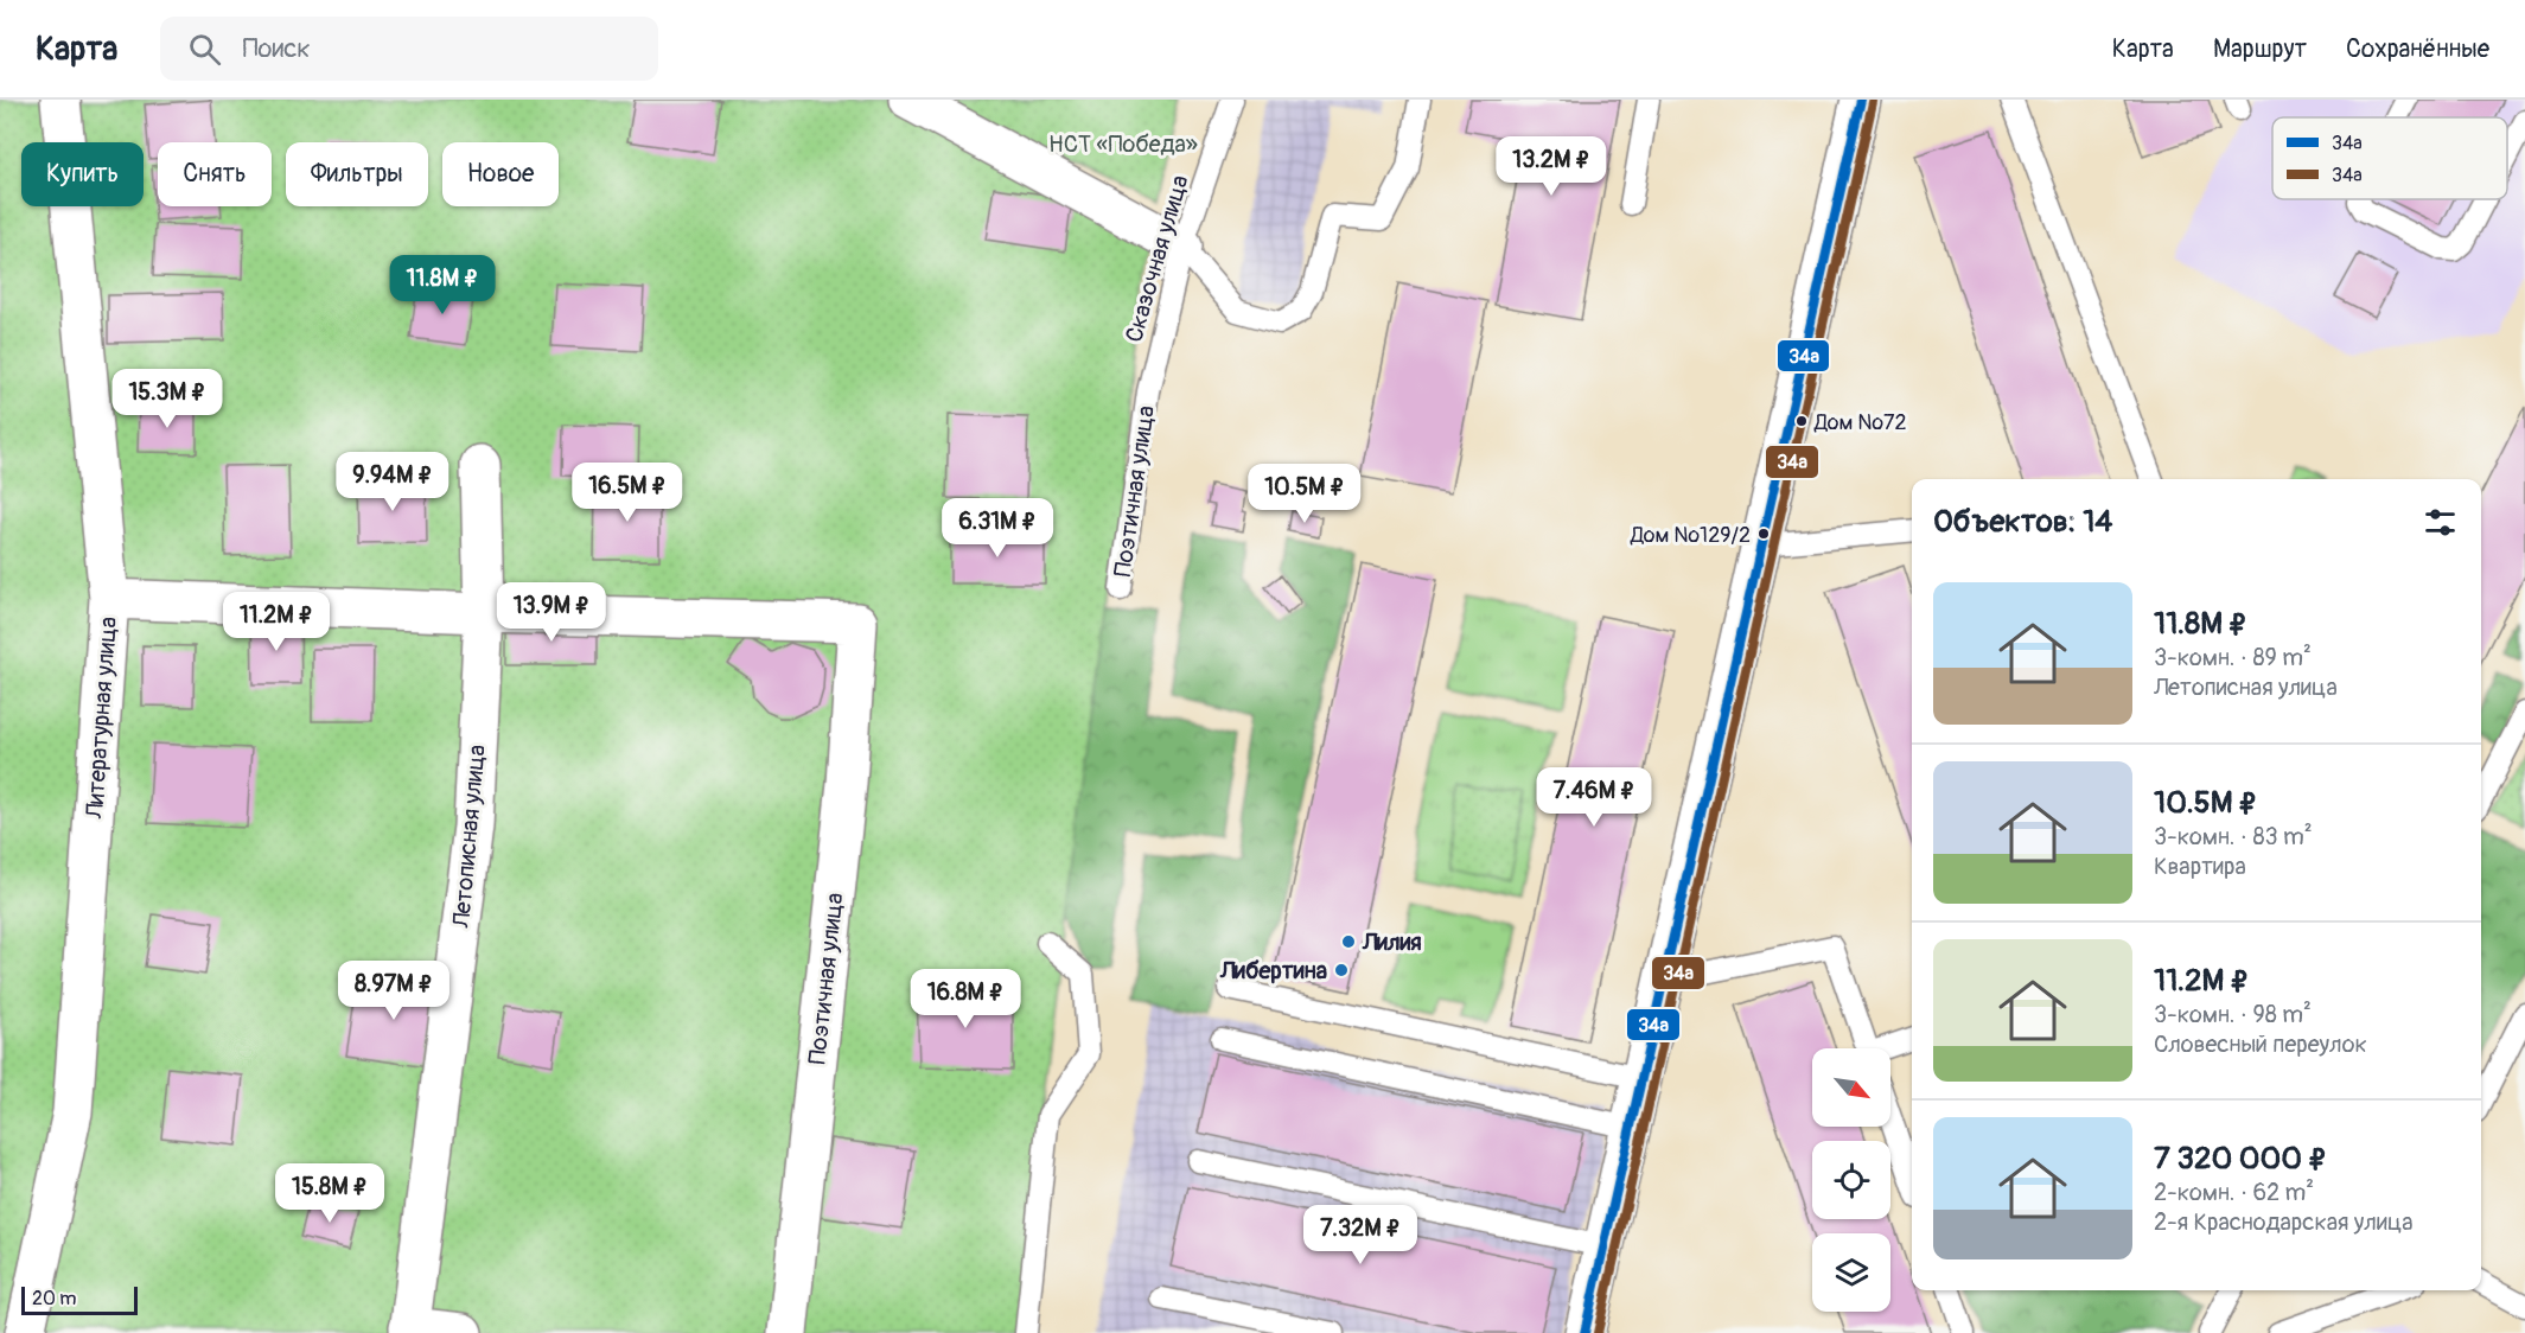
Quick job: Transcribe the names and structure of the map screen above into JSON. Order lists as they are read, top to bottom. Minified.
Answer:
{"streets":{"street":["Поэтичная улица","Литературная улица","Летописная улица"],"lane":["Сказочная улица"]},"crossings":[["Сказочная улица","Поэтичная улица"],["Поэтичная улица","Летописная улица"]],"parks":["НСТ «Победа»"],"places":["Дом №72","Дом №129/2","Лилия","Либертина"],"lines":["transit line 34а","transit line 34a"],"legend":["34а","34a"],"scale_bar":"20 m","north":"bottom right","page":{"header":"Карта","search":"Поиск","nav":["Карта","Маршрут","Сохранённые"],"price":["13.2M ₽","11.8M ₽","15.3M ₽","9.94M ₽","16.5M ₽","10.5M ₽","6.31M ₽","13.9M ₽","11.2M ₽","7.46M ₽","8.97M ₽","16.8M ₽","15.8M ₽","7.32M ₽"],"chip":["Купить","Снять","Фильтры","Новое"],"heading":"Объектов: 14","list":[{"name":"11.8M ₽","note":"3-комн. · 89 m² · Летописная улица"},{"name":"10.5M ₽","note":"3-комн. · 83 m² · Квартира"},{"name":"11.2M ₽","note":"3-комн. · 98 m² · Словесный переулок"},{"name":"7 320 000 ₽","note":"2-комн. · 62 m² · 2-я Краснодарская улица"}],"scale":"20 m"}}
